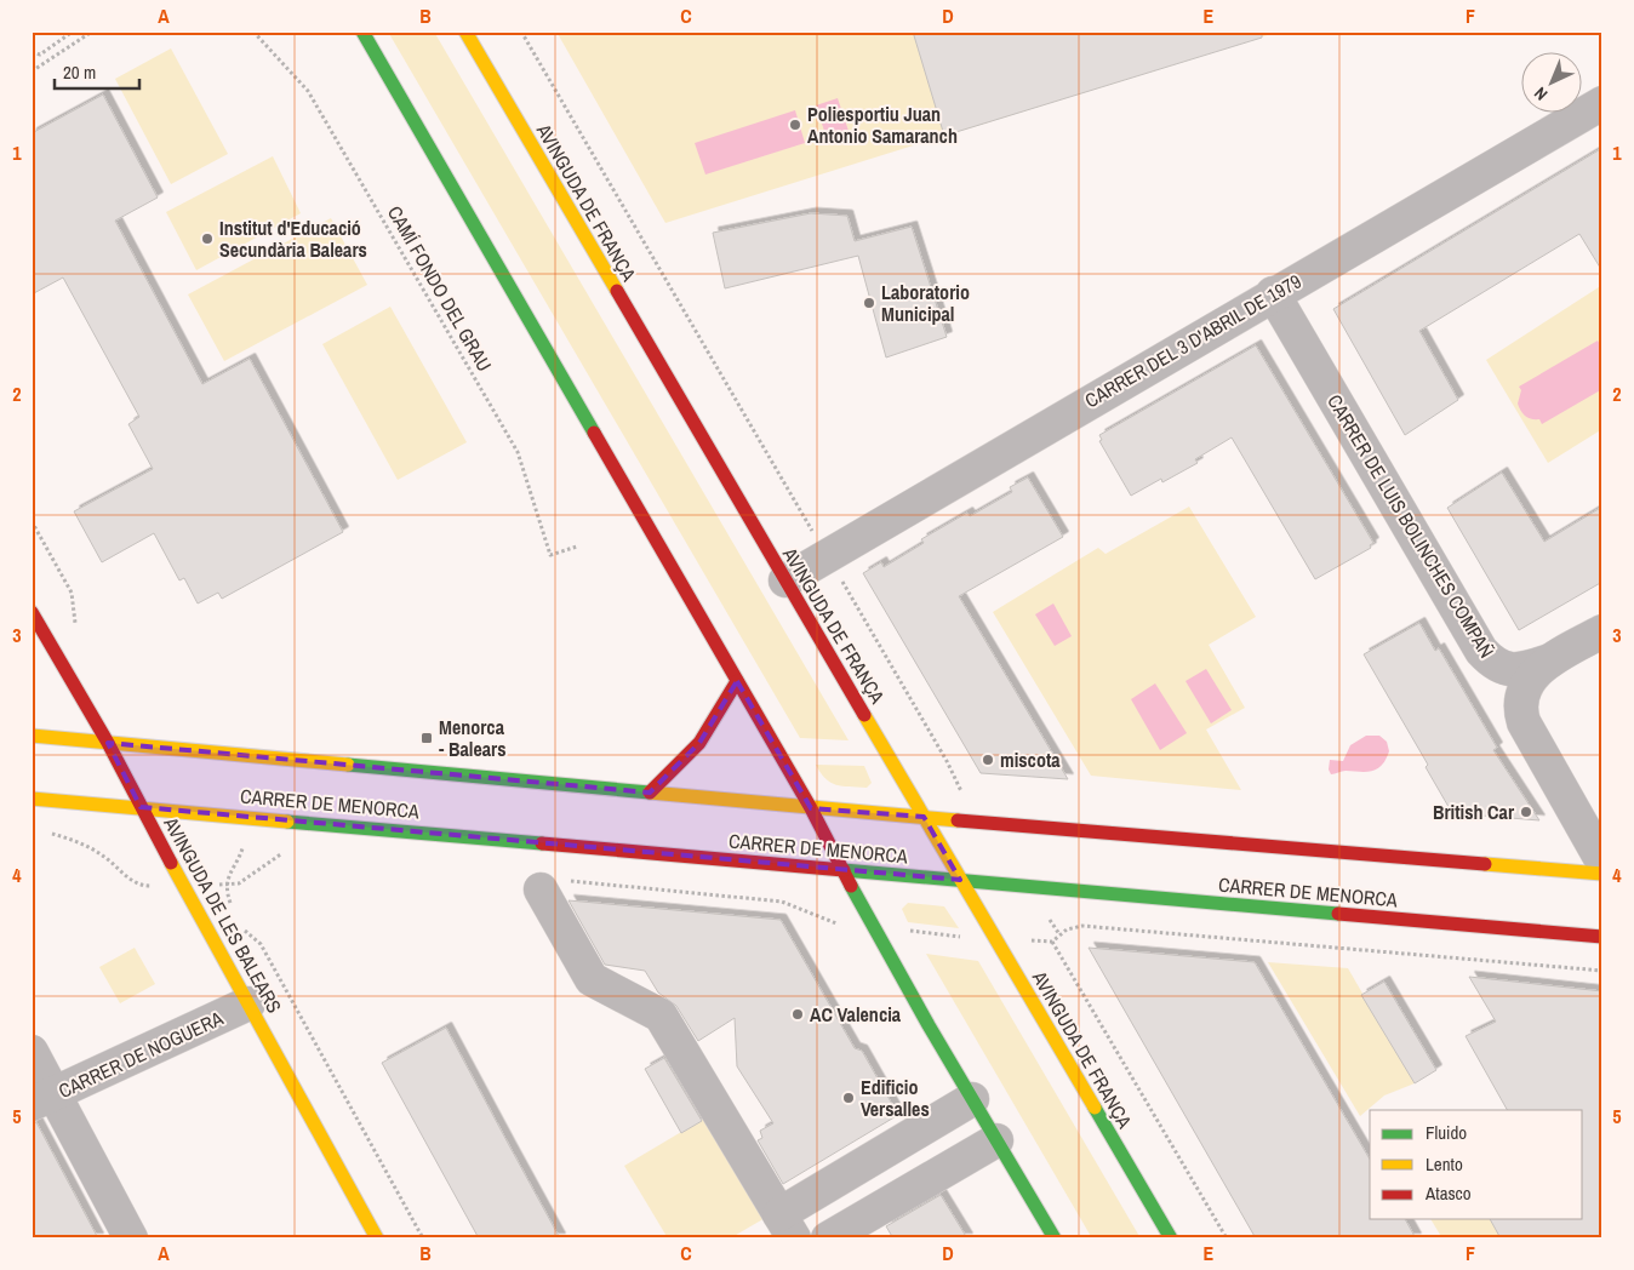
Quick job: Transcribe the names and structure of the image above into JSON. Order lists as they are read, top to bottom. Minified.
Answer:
{"streets":{"main road":["AVINGUDA DE FRANÇA","CARRER DE MENORCA","AVINGUDA DE LES BALEARS"],"street":["CARRER DEL 3 D'ABRIL DE 1979","CARRER DE LUIS BOLINCHES COMPAÑ","CARRER DE NOGUERA"],"path":["CAMÍ FONDO DEL GRAU"]},"crossings":[["AVINGUDA DE FRANÇA","CARRER DEL 3 D'ABRIL DE 1979"],["AVINGUDA DE FRANÇA","CARRER DE MENORCA"],["CARRER DEL 3 D'ABRIL DE 1979","CARRER DE LUIS BOLINCHES COMPAÑ"],["CARRER DE MENORCA","AVINGUDA DE LES BALEARS"],["AVINGUDA DE LES BALEARS","CARRER DE NOGUERA"]],"places":{"other":["Poliesportiu Juan Antonio Samaranch","Institut d'Educació Secundària Balears","Laboratorio Municipal","miscota","British Car","AC Valencia","Edificio Versalles"],"transit":["Menorca - Balears"]},"legend":["Fluido","Lento","Atasco"],"scale_bar":"20 m","north":"bottom left","grid":{"columns":["A","B","C","D","E","F"],"rows":["1","2","3","4","5"]}}
